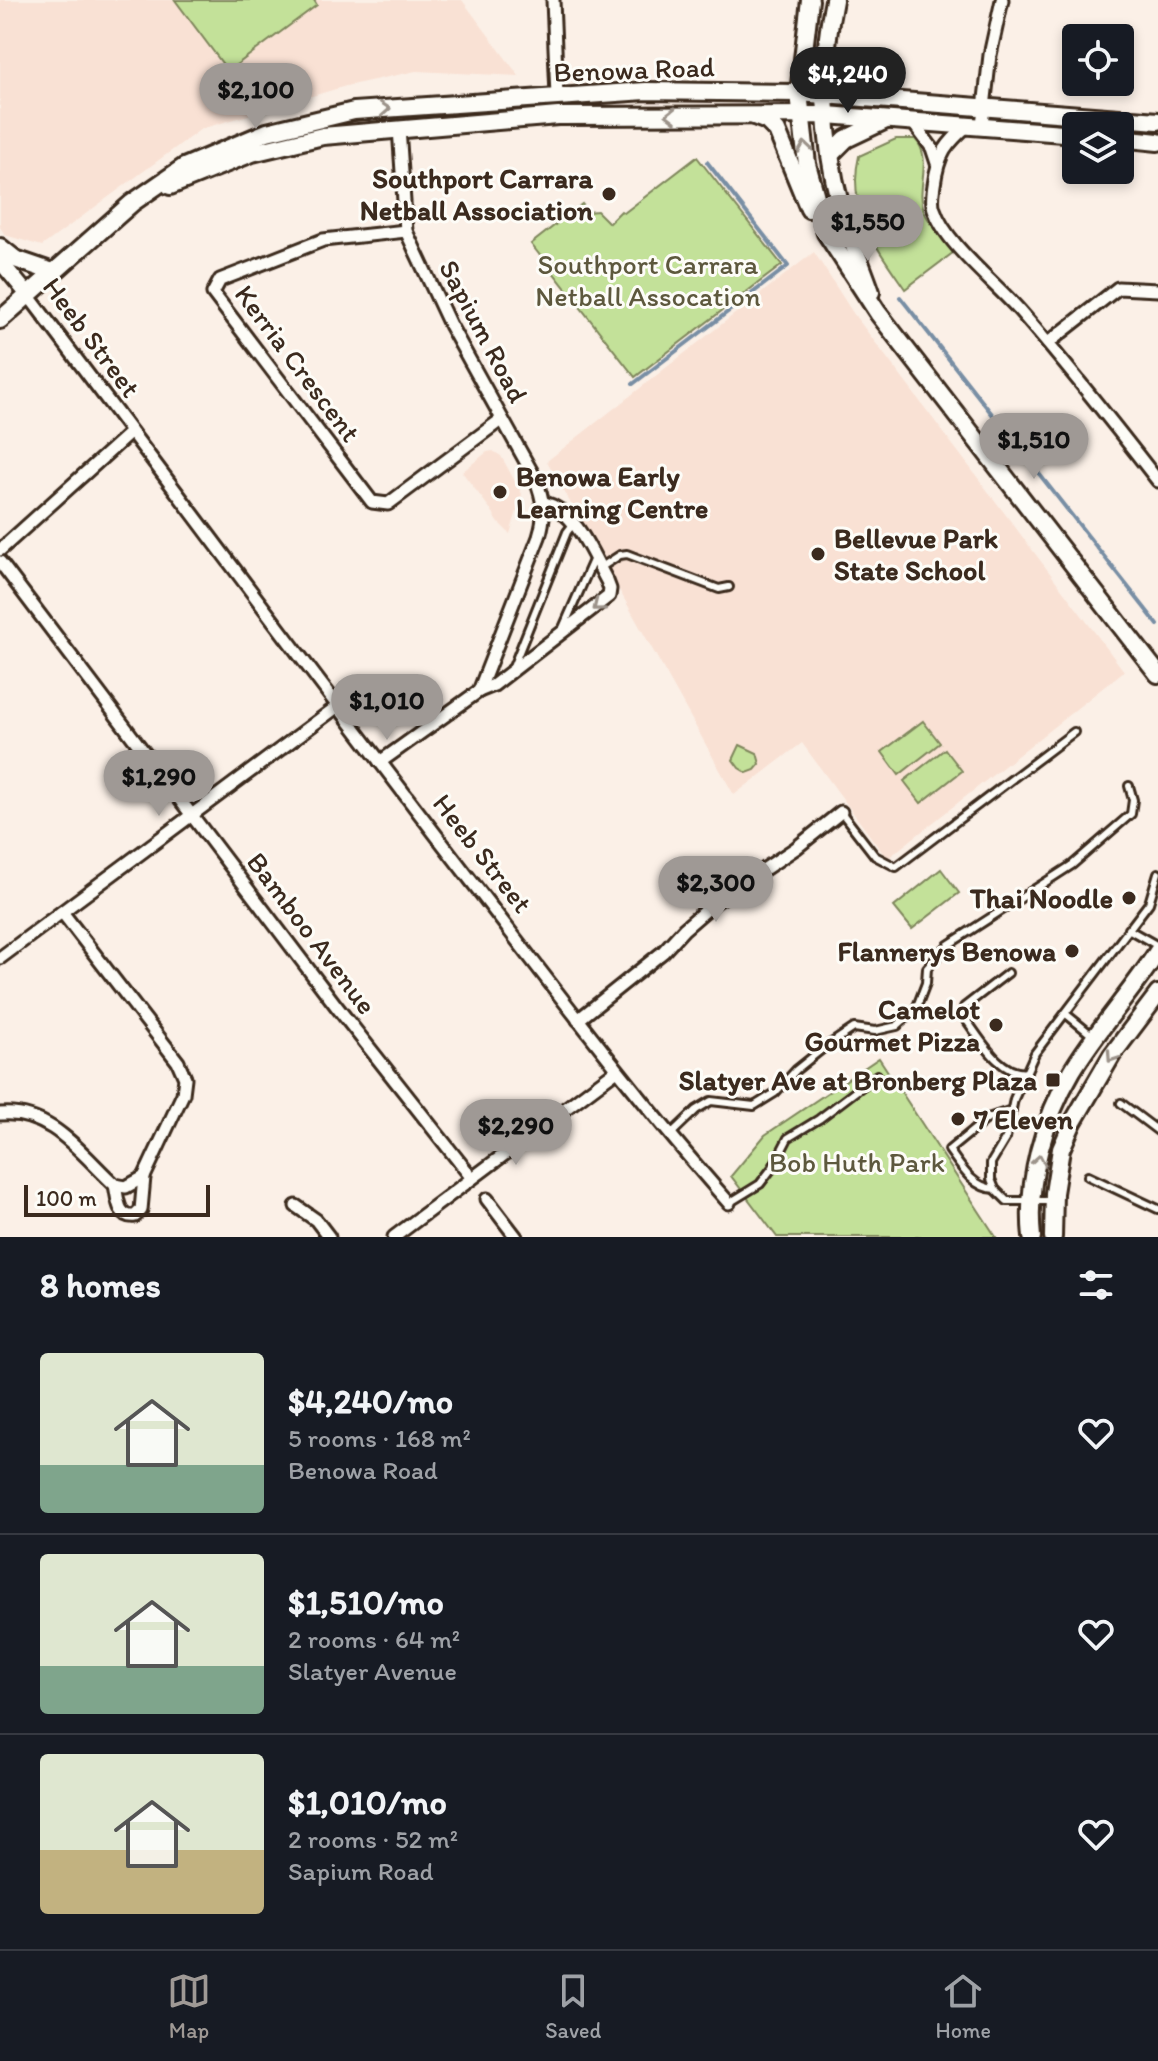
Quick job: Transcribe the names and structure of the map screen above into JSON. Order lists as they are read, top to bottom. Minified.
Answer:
{"streets":{"main road":["Benowa Road"],"street":["Sapium Road","Heeb Street","Kerria Crescent","Bamboo Avenue"]},"crossings":[["Benowa Road","Sapium Road"],["Benowa Road","Heeb Street"],["Sapium Road","Kerria Crescent"]],"parks":["Southport Carrara Netball Assocation","Bob Huth Park"],"places":{"other":["Southport Carrara Netball Association","Benowa Early Learning Centre","Bellevue Park State School","Thai Noodle","Flannerys Benowa","Camelot Gourmet Pizza","7 Eleven"],"transit":["Slatyer Ave at Bronberg Plaza"]},"scale_bar":"100 m","page":{"price":["$4,240","$2,100","$1,550","$1,510","$1,010","$1,290","$2,300","$2,290"],"scale":"100 m","heading":"8 homes","list":[{"name":"$4,240/mo","note":"5 rooms · 168 m² · Benowa Road"},{"name":"$1,510/mo","note":"2 rooms · 64 m² · Slatyer Avenue"},{"name":"$1,010/mo","note":"2 rooms · 52 m² · Sapium Road"}],"tabs":["Map","Saved","Home"]}}
